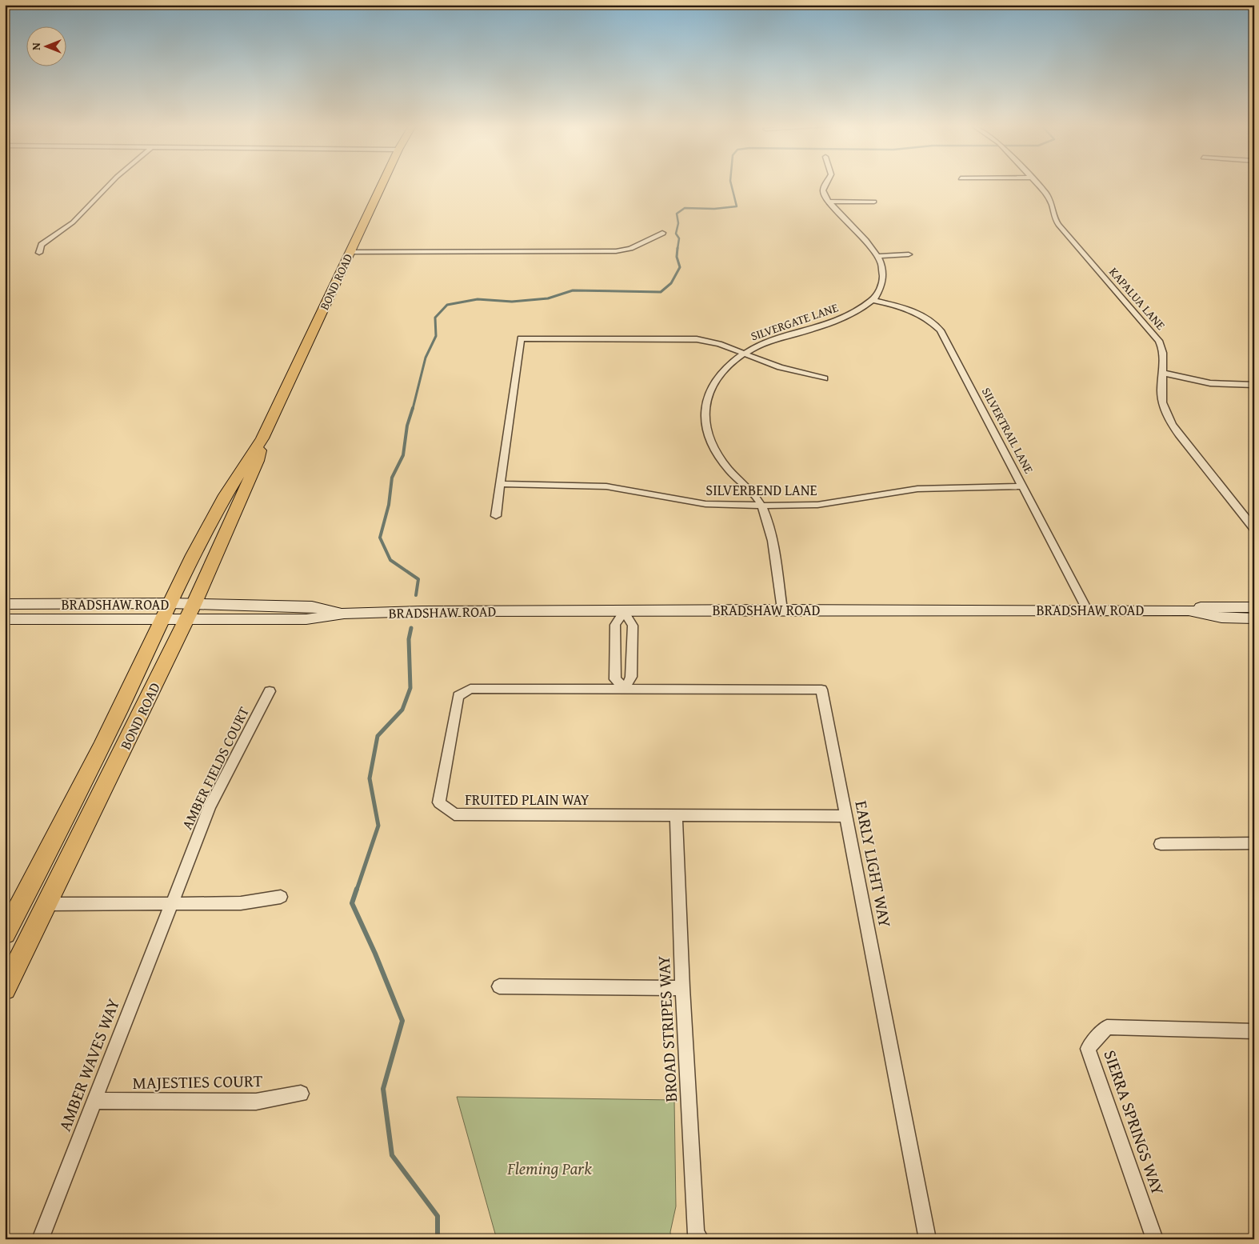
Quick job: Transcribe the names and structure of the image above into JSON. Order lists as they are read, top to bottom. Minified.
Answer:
{"streets":{"main road":["BOND ROAD","BRADSHAW ROAD"],"street":["KAPALUA LANE","SILVERGATE LANE","SILVERTRAIL LANE","SILVERBEND LANE","AMBER FIELDS COURT","FRUITED PLAIN WAY","EARLY LIGHT WAY","BROAD STRIPES WAY","AMBER WAVES WAY","MAJESTIES COURT","SIERRA SPRINGS WAY"]},"crossings":[["BOND ROAD","BRADSHAW ROAD"],["SILVERGATE LANE","SILVERTRAIL LANE"],["SILVERGATE LANE","SILVERBEND LANE"],["SILVERGATE LANE","BRADSHAW ROAD"],["SILVERTRAIL LANE","SILVERBEND LANE"],["SILVERTRAIL LANE","BRADSHAW ROAD"],["AMBER FIELDS COURT","AMBER WAVES WAY"],["FRUITED PLAIN WAY","EARLY LIGHT WAY"],["FRUITED PLAIN WAY","BROAD STRIPES WAY"],["AMBER WAVES WAY","MAJESTIES COURT"]],"parks":["Fleming Park"],"north":"left"}
